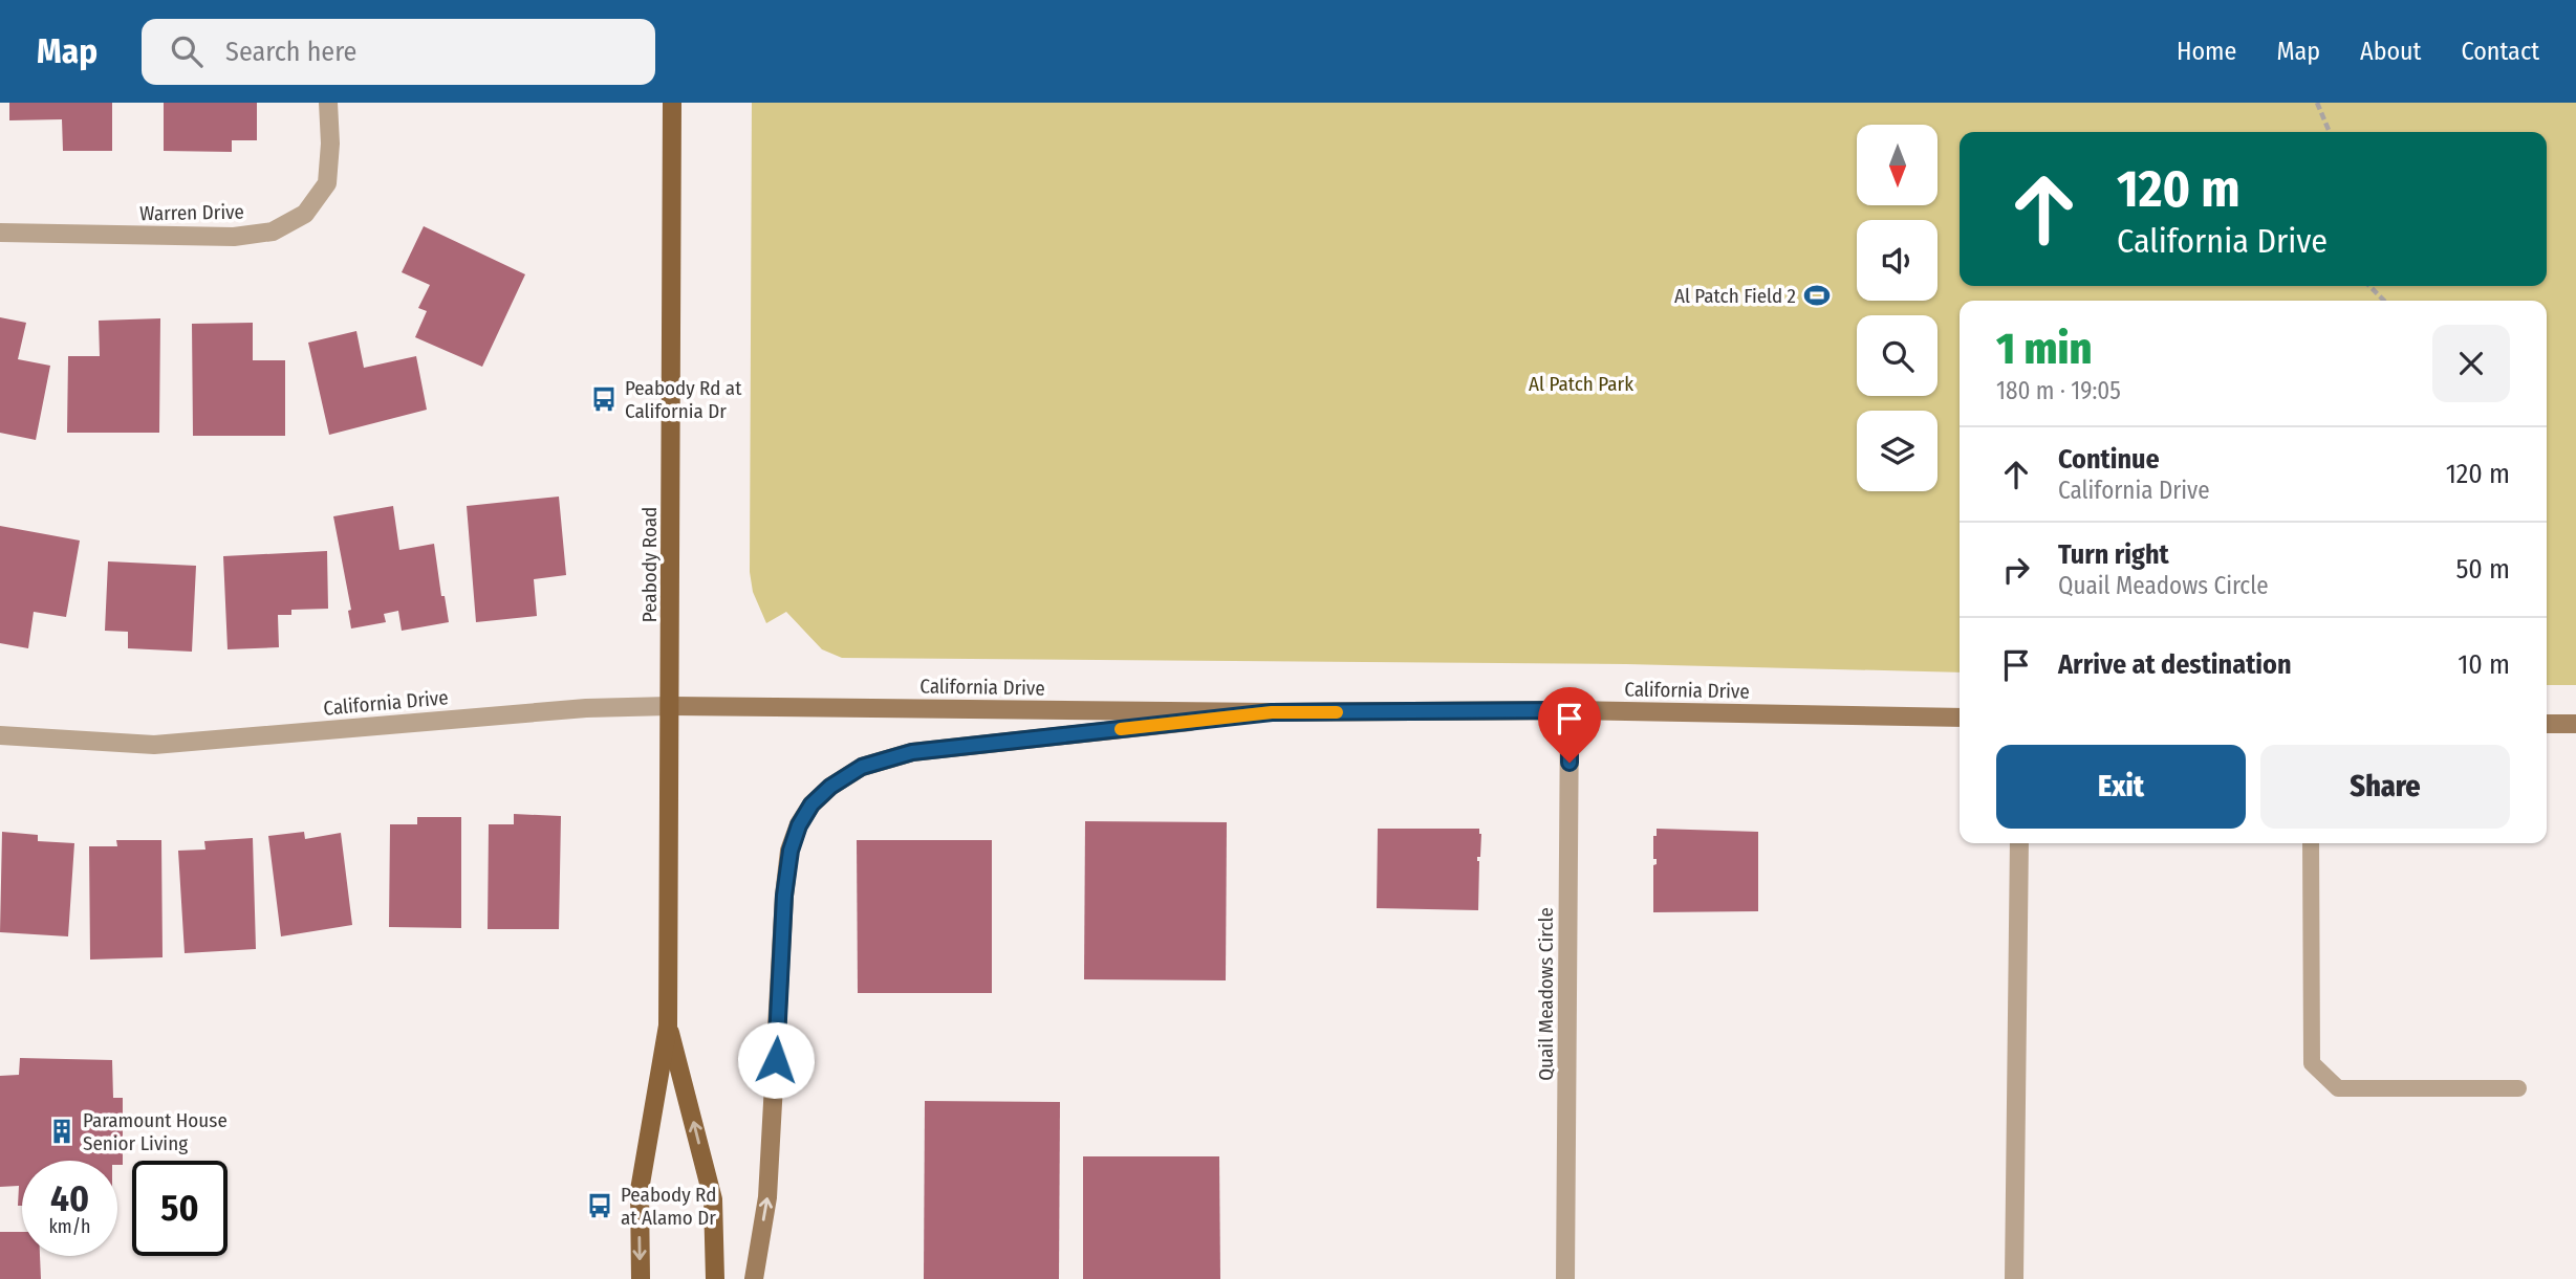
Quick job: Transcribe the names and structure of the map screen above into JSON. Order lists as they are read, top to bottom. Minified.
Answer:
{"streets":{"main road":["Peabody Road"],"street":["Warren Drive","California Drive","Quail Meadows Circle"]},"crossings":[["Peabody Road","California Drive"],["California Drive","Quail Meadows Circle"]],"parks":["Al Patch Park"],"places":{"sports":["Al Patch Field 2"],"bus stop":["Peabody Rd at California Dr","Peabody Rd at Alamo Dr"],"building":["Paramount House Senior Living"]},"north":"bottom","page":{"header":"Map","search":"Search here","nav":["Home","Map","About","Contact"],"turn":["120 m","California Drive"],"heading":["1 min","180 m · 19:05"],"list":[{"name":"Continue","note":"California Drive","value":"120 m"},{"name":"Turn right","note":"Quail Meadows Circle","value":"50 m"},{"name":"Arrive at destination","value":"10 m"}],"buttons":["Exit","Share"],"speed":"40 km/h","limit":"50"}}
